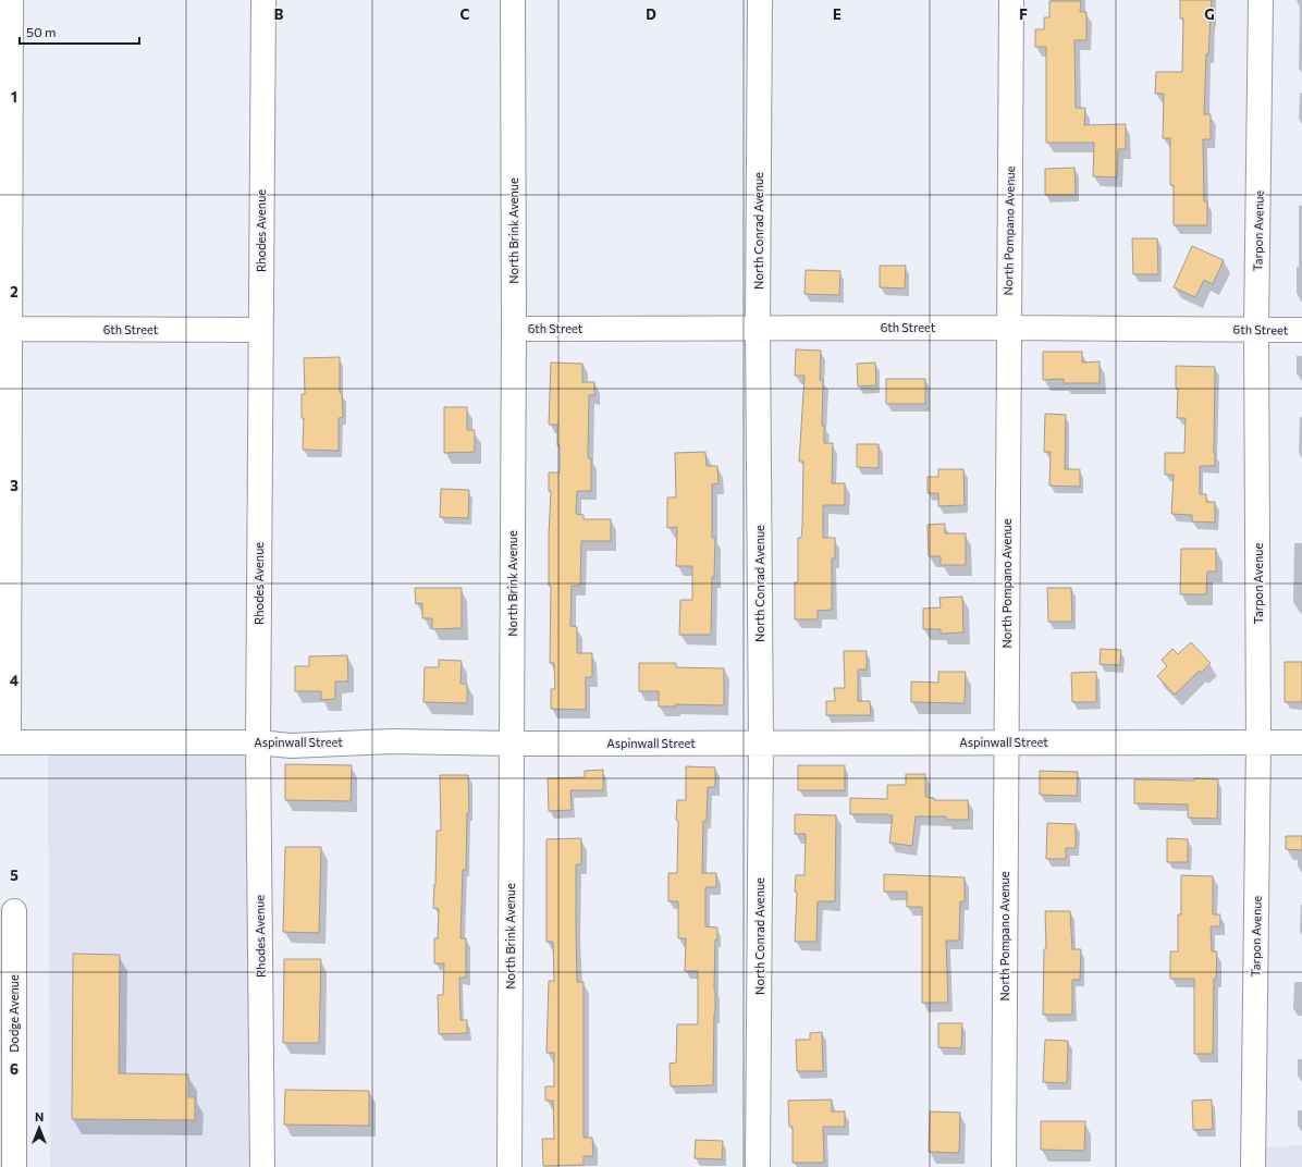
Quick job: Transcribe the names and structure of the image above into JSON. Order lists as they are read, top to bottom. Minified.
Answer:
{"streets":{"street":["Rhodes Avenue","North Brink Avenue","North Conrad Avenue","North Pompano Avenue","Tarpon Avenue","6th Street","Aspinwall Street","Dodge Avenue"]},"crossings":[["Rhodes Avenue","6th Street"],["Rhodes Avenue","Aspinwall Street"],["North Brink Avenue","6th Street"],["North Brink Avenue","Aspinwall Street"],["North Conrad Avenue","6th Street"],["North Conrad Avenue","Aspinwall Street"],["North Pompano Avenue","6th Street"],["North Pompano Avenue","Aspinwall Street"],["Tarpon Avenue","6th Street"],["Tarpon Avenue","Aspinwall Street"]],"scale_bar":"50 m","north":"top","grid":{"columns":["B","C","D","E","F","G"],"rows":["1","2","3","4","5","6"]}}
